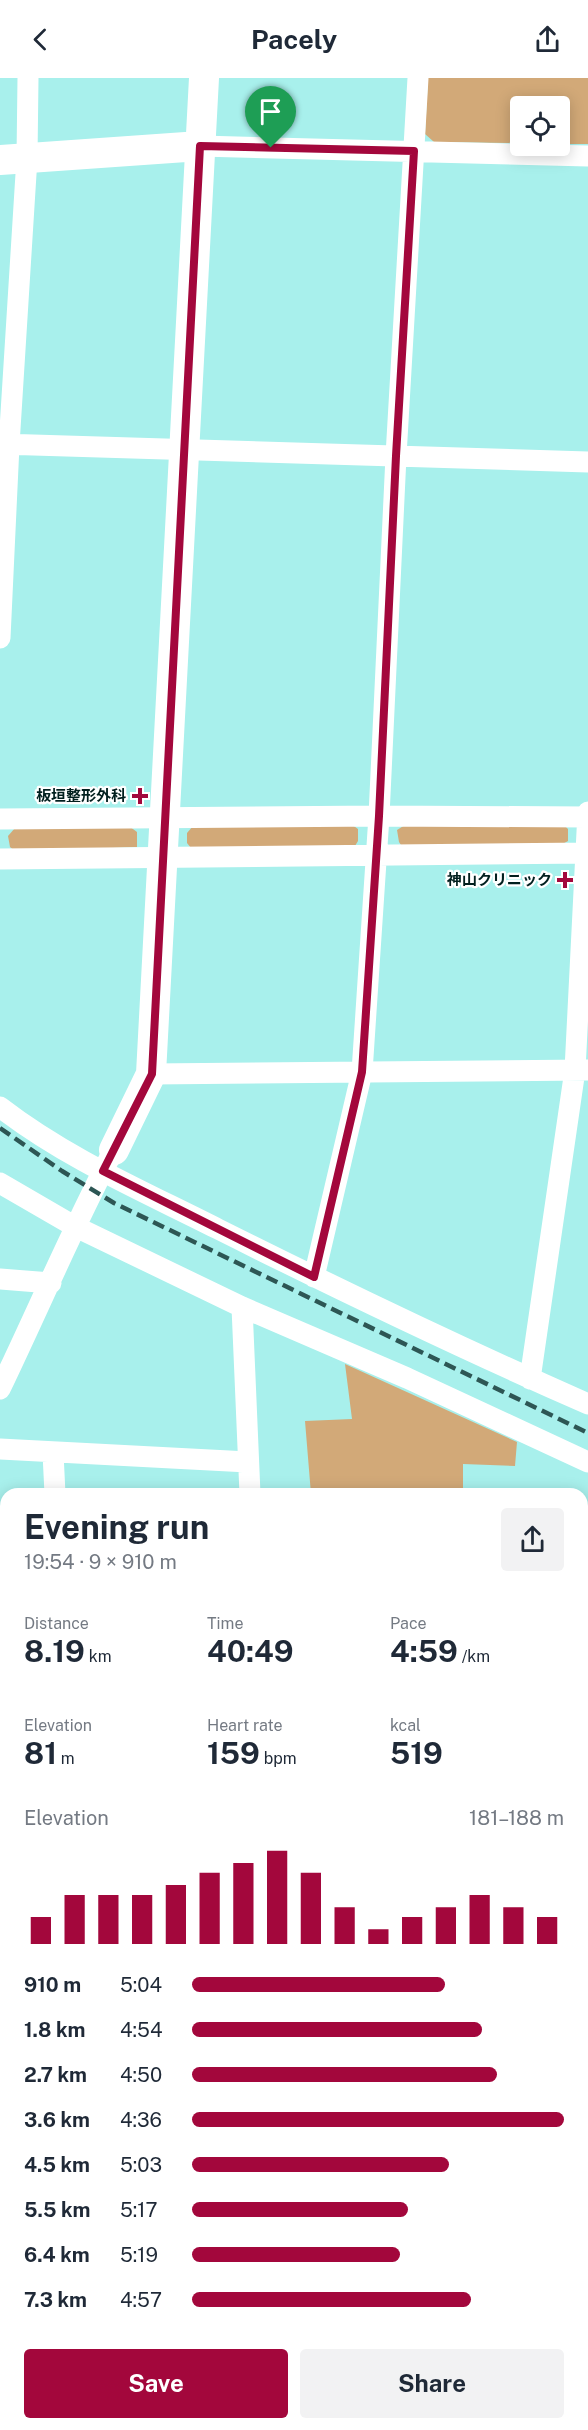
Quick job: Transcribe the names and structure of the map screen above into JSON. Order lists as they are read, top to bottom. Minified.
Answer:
{"places":{"health":["板垣整形外科","神山クリニック"]},"page":{"header":"Pacely","heading":["Evening run","19:54 · 9 × 910 m"],"stats":[["Distance","8.19 km"],["Time","40:49"],["Pace","4:59 /km"],["Elevation","81 m"],["Heart rate","159 bpm"],["kcal","519"]],"chart":["Elevation","181–188 m"],"list":[{"name":"910 m","note":"5:04"},{"name":"1.8 km","note":"4:54"},{"name":"2.7 km","note":"4:50"},{"name":"3.6 km","note":"4:36"},{"name":"4.5 km","note":"5:03"},{"name":"5.5 km","note":"5:17"},{"name":"6.4 km","note":"5:19"},{"name":"7.3 km","note":"4:57"}],"buttons":["Save","Share"]}}
